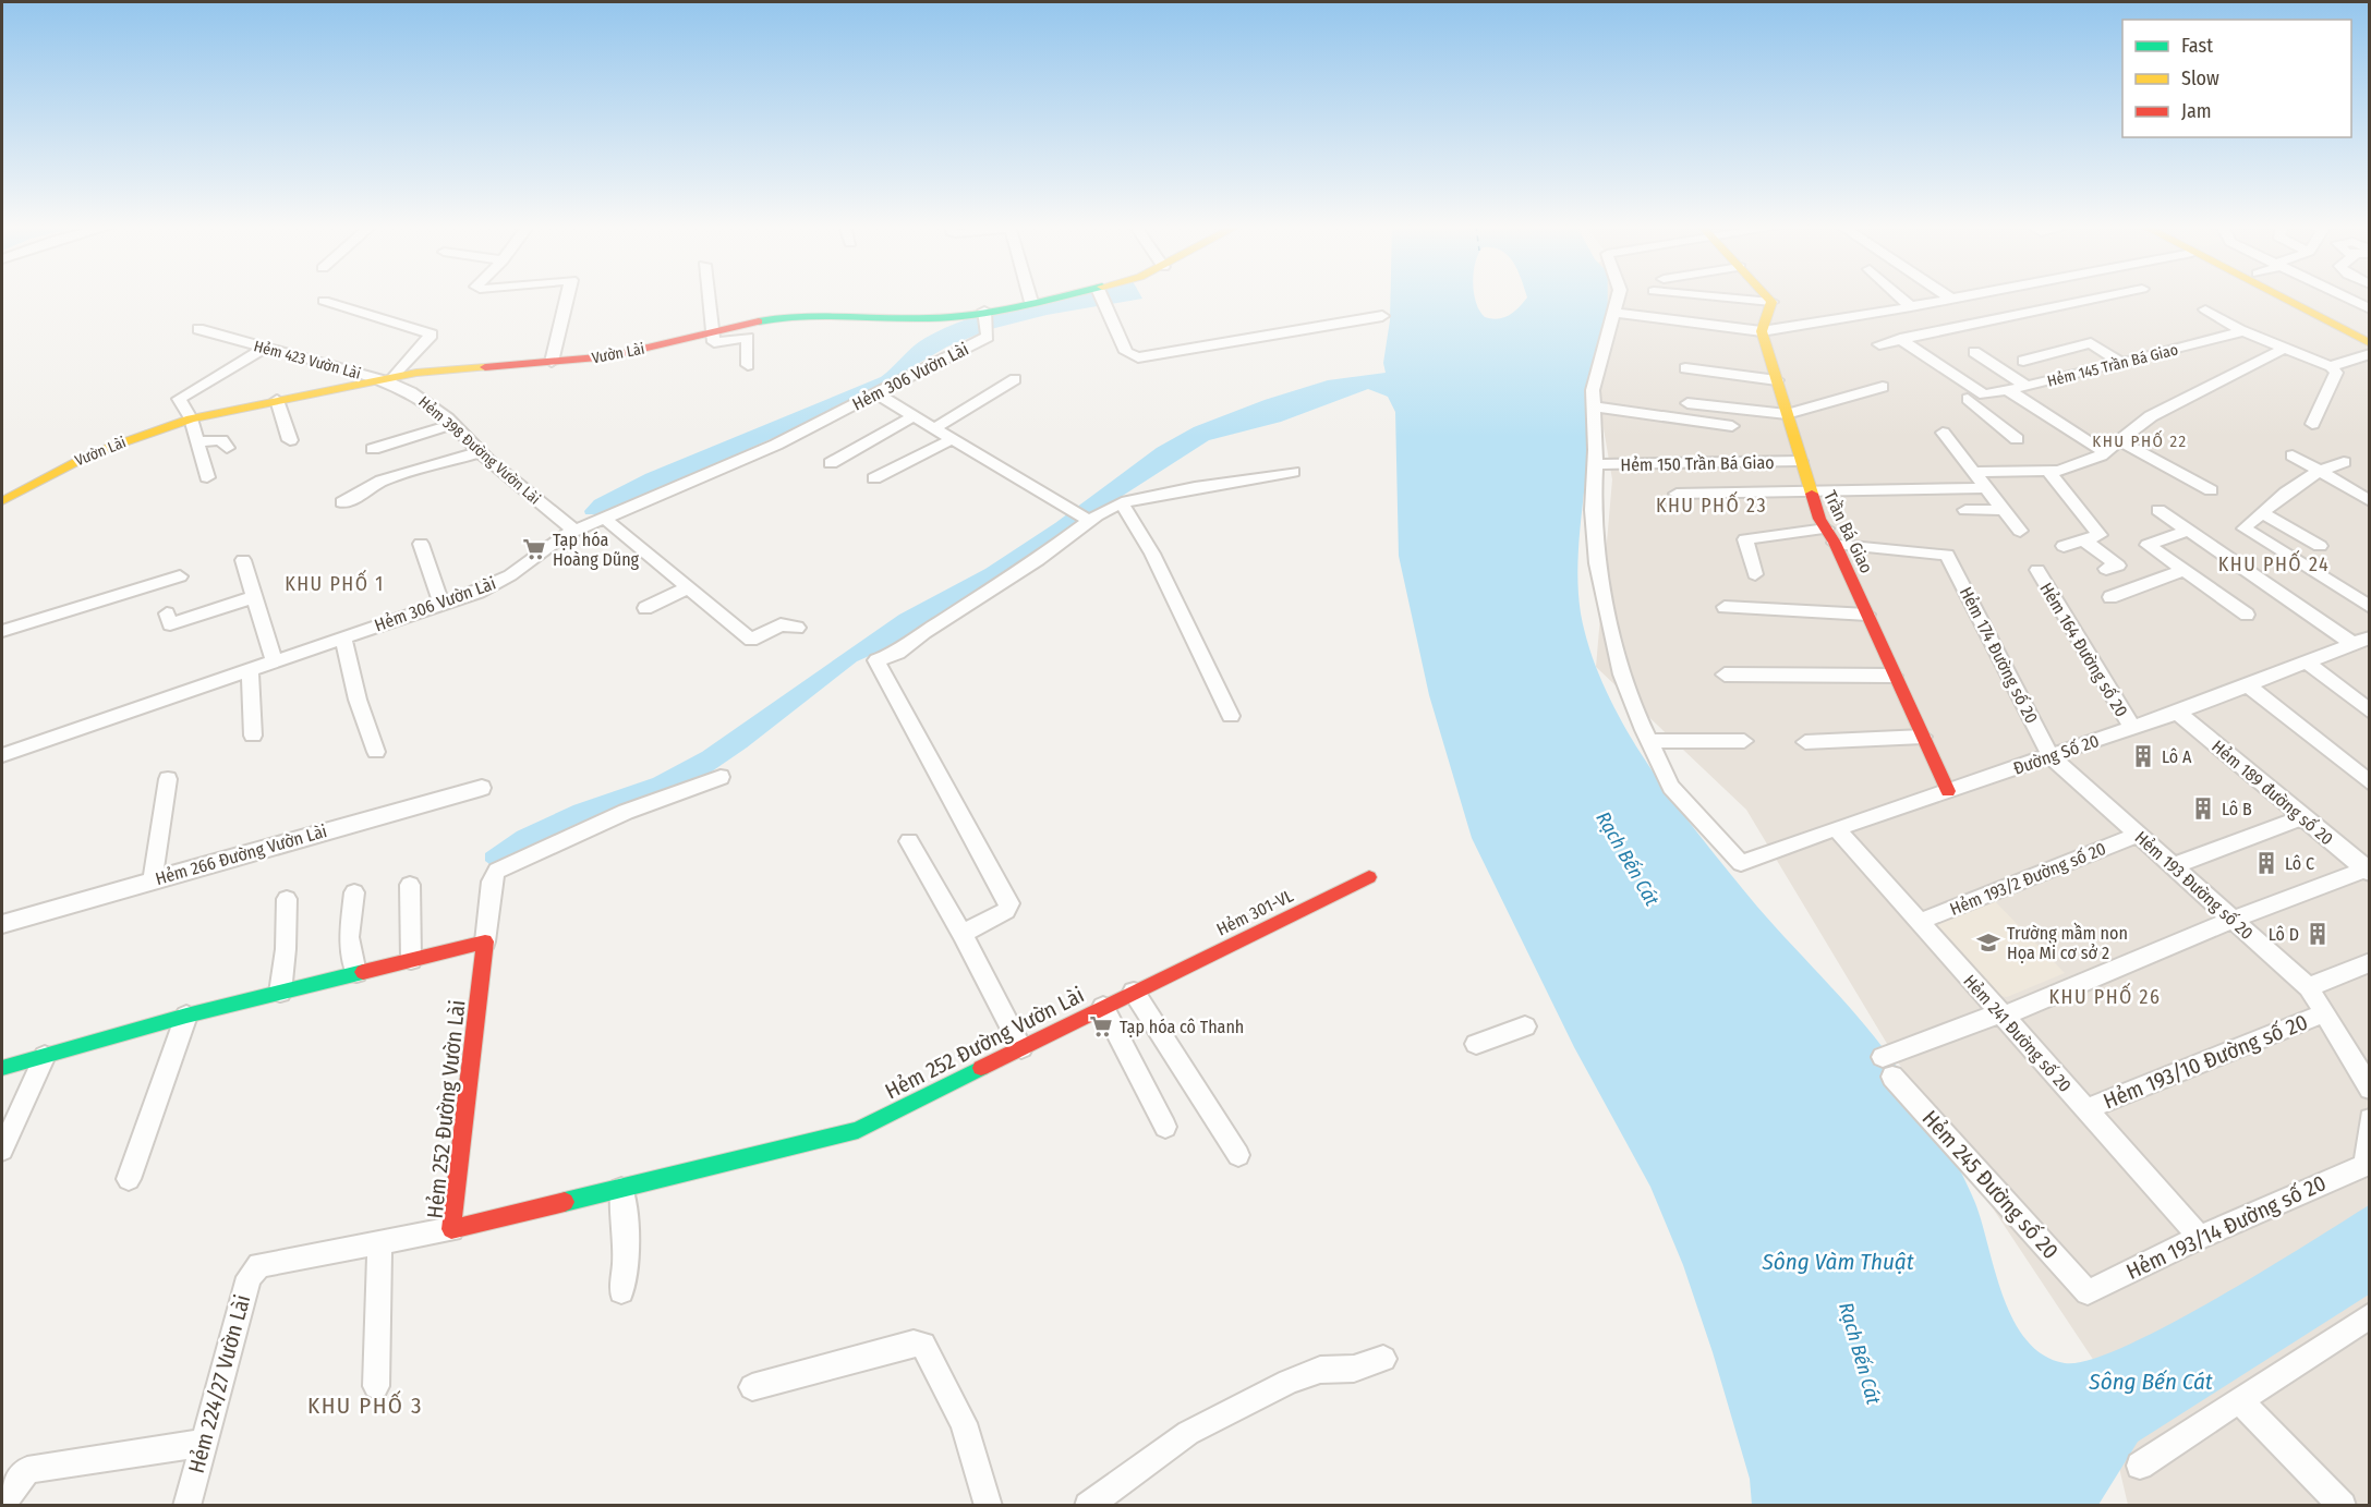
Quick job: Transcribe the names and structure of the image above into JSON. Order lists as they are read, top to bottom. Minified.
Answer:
{"streets":{"street":["Vườn Lài","Hẻm 423 Vườn Lài","Hẻm 145 Trần Bá Giao","Hẻm 306 Vườn Lài","Hẻm 398 Đường Vườn Lài","Hẻm 150 Trần Bá Giao","Trần Bá Giao","Hẻm 164 Đường số 20","Hẻm 174 Đường số 20","Đường Số 20","Hẻm 189 đường số 20","Hẻm 266 Đường Vườn Lài","Hẻm 193/2 Đường số 20","Hẻm 193 Đường số 20","Hẻm 301-VL","Hẻm 241 Đường số 20","Hẻm 252 Đường Vườn Lài","Hẻm 193/10 Đường số 20","Hẻm 245 Đường số 20","Hẻm 193/14 Đường số 20","Hẻm 224/27 Vườn Lài"]},"crossings":[["Vườn Lài","Hẻm 423 Vườn Lài"],["Vườn Lài","Hẻm 306 Vườn Lài"],["Vườn Lài","Hẻm 398 Đường Vườn Lài"],["Hẻm 423 Vườn Lài","Hẻm 398 Đường Vườn Lài"],["Hẻm 306 Vườn Lài","Hẻm 398 Đường Vườn Lài"],["Hẻm 150 Trần Bá Giao","Trần Bá Giao"],["Trần Bá Giao","Hẻm 174 Đường số 20"],["Trần Bá Giao","Đường Số 20"],["Hẻm 164 Đường số 20","Đường Số 20"],["Hẻm 174 Đường số 20","Đường Số 20"],["Hẻm 174 Đường số 20","Hẻm 193 Đường số 20"],["Đường Số 20","Hẻm 189 đường số 20"],["Đường Số 20","Hẻm 193 Đường số 20"],["Đường Số 20","Hẻm 241 Đường số 20"],["Hẻm 193/2 Đường số 20","Hẻm 193 Đường số 20"],["Hẻm 193/2 Đường số 20","Hẻm 241 Đường số 20"],["Hẻm 193 Đường số 20","Hẻm 193/10 Đường số 20"],["Hẻm 301-VL","Hẻm 252 Đường Vườn Lài"],["Hẻm 241 Đường số 20","Hẻm 193/10 Đường số 20"],["Hẻm 241 Đường số 20","Hẻm 245 Đường số 20"],["Hẻm 241 Đường số 20","Hẻm 193/14 Đường số 20"],["Hẻm 252 Đường Vườn Lài","Hẻm 224/27 Vườn Lài"],["Hẻm 245 Đường số 20","Hẻm 193/14 Đường số 20"]],"districts":["KHU PHỐ 22","KHU PHỐ 23","KHU PHỐ 24","KHU PHỐ 1","KHU PHỐ 26","KHU PHỐ 3"],"water":["Rạch Bến Cát","Sông Vàm Thuật","Sông Bến Cát"],"places":{"supermarket":["Tạp hóa Hoàng Dũng","Tạp hóa cô Thanh"],"building":["Lô A","Lô B","Lô C","Lô D"],"school or university":["Trường mầm non Họa Mi cơ sở 2"]},"legend":["Fast","Slow","Jam"]}
